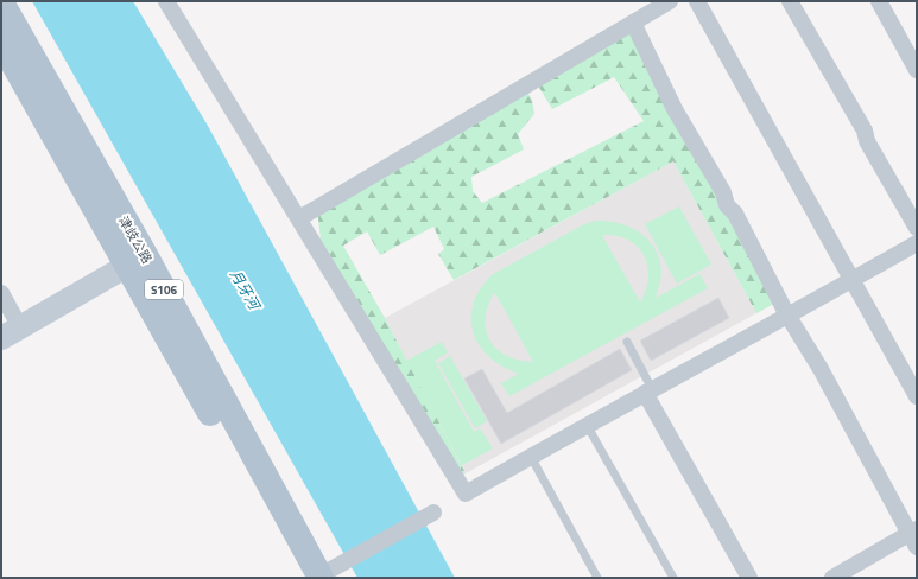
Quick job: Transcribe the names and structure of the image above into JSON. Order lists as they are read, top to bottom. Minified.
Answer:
{"streets":{"main road":["津歧公路","S106"]},"water":["月牙河"]}
